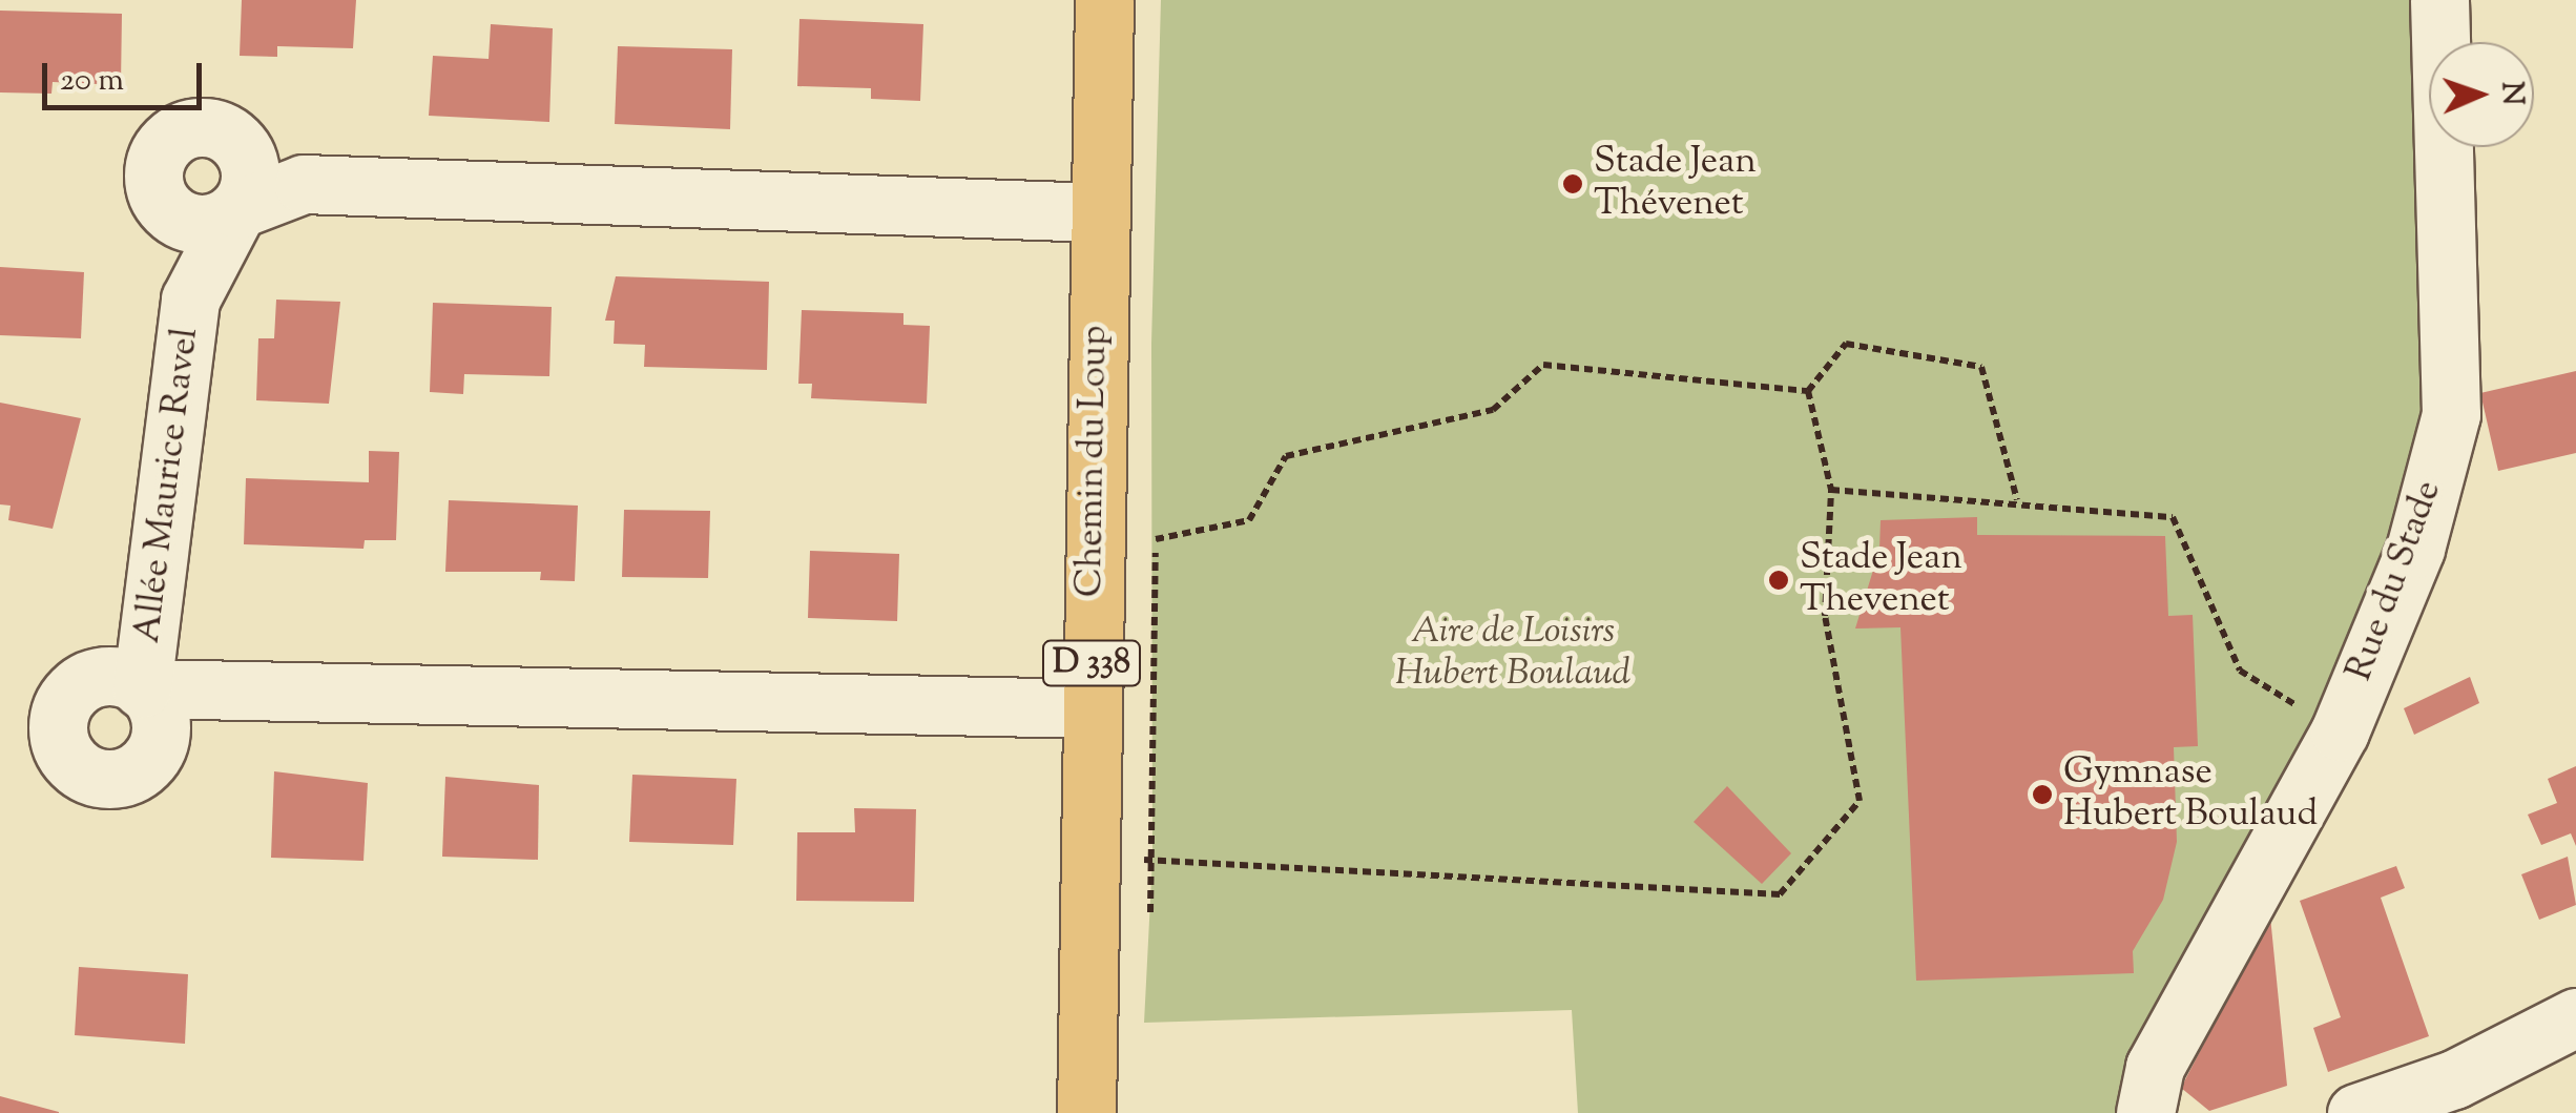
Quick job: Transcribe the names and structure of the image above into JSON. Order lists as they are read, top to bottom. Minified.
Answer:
{"streets":{"main road":["Chemin du Loup","D 338"],"street":["Allée Maurice Ravel","Rue du Stade"]},"crossings":[["Chemin du Loup","Allée Maurice Ravel"]],"parks":["Aire de Loisirs Hubert Boulaud"],"places":["Stade Jean Thévenet","Stade Jean Thevenet","Gymnase Hubert Boulaud"],"scale_bar":"20 m","north":"right"}
